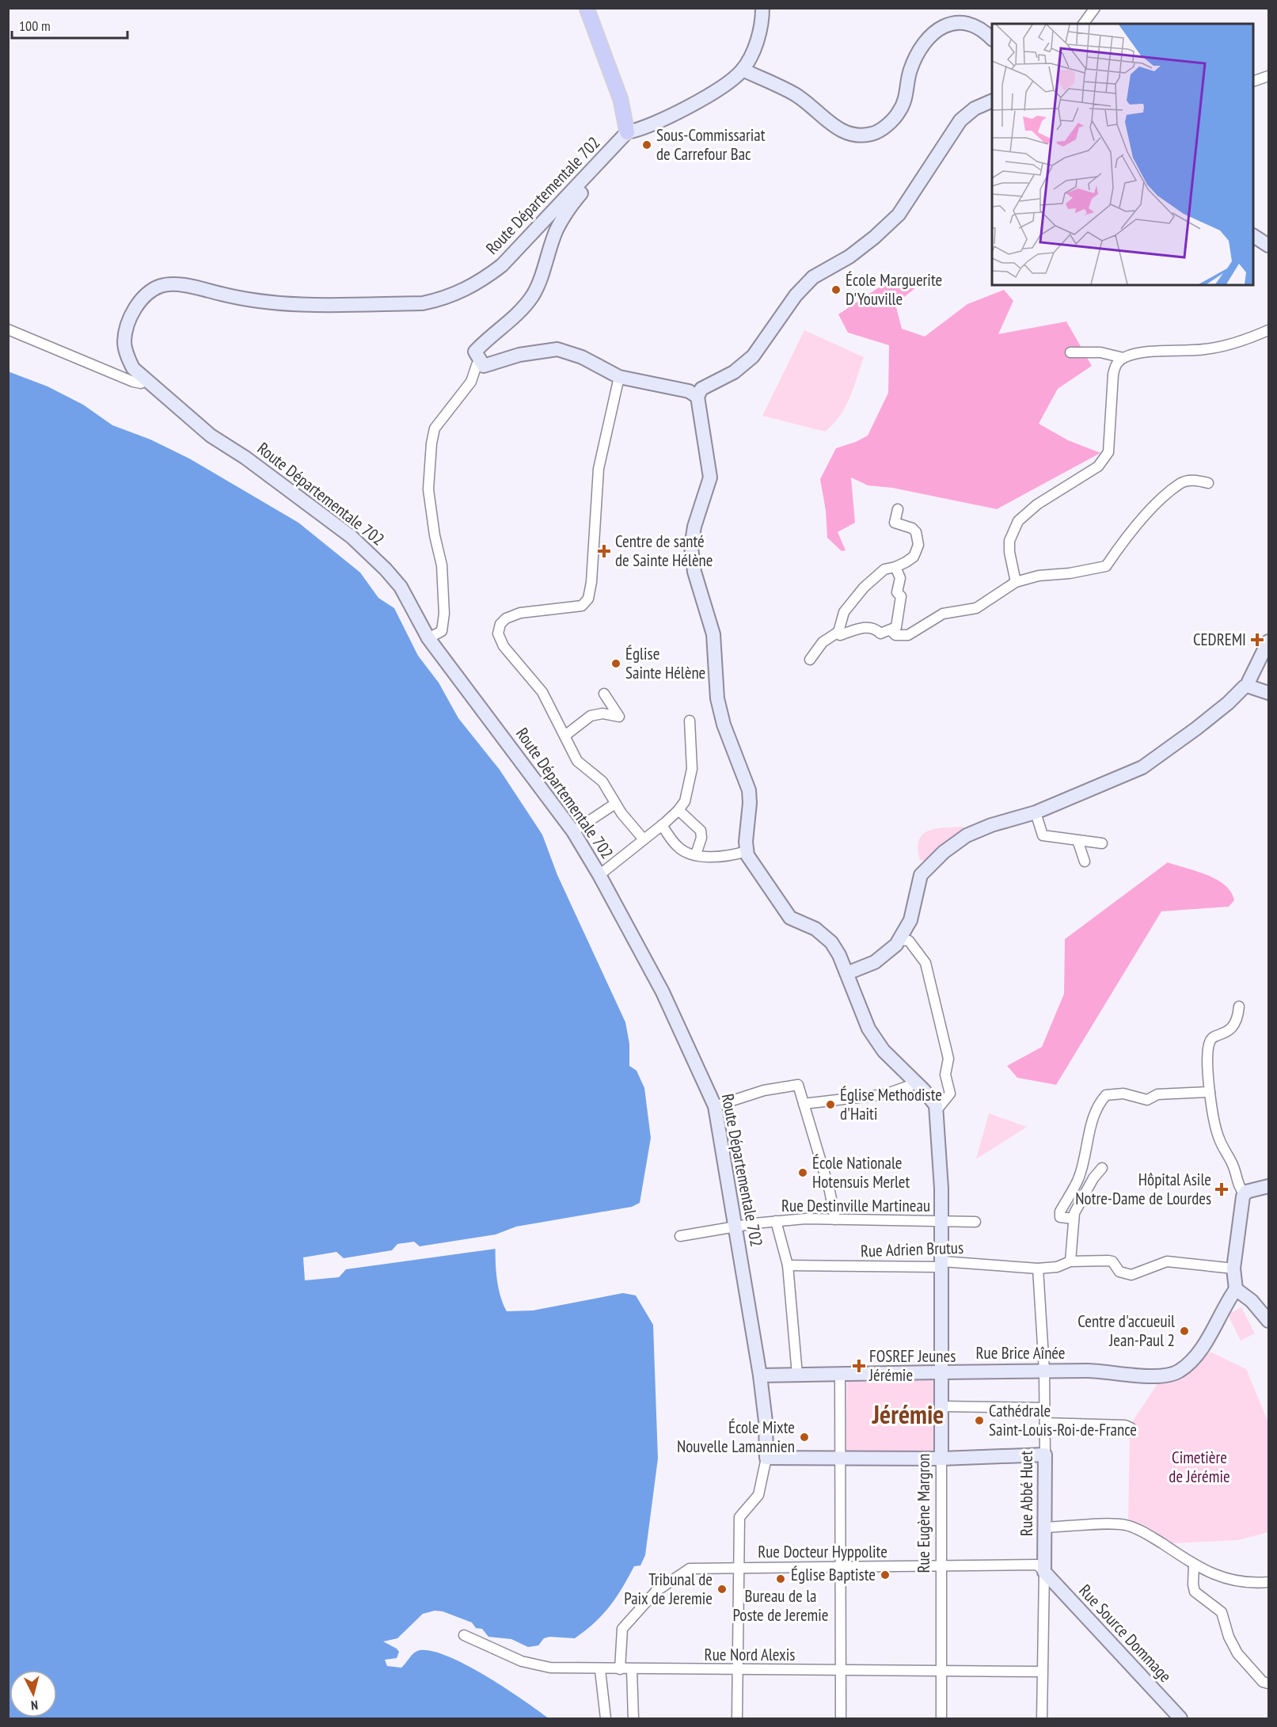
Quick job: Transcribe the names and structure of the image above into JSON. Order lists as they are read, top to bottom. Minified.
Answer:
{"streets":{"street":["Route Départementale 702","Rue Destinville Martineau","Rue Adrien Brutus","Rue Brice Aînée","Rue Abbé Huet","Rue Eugène Margron","Rue Docteur Hyppolite","Rue Source Dommage","Rue Nord Alexis"]},"crossings":[["Route Départementale 702","Rue Destinville Martineau"],["Route Départementale 702","Rue Brice Aînée"],["Rue Destinville Martineau","Rue Eugène Margron"],["Rue Adrien Brutus","Rue Abbé Huet"],["Rue Adrien Brutus","Rue Eugène Margron"],["Rue Brice Aînée","Rue Abbé Huet"],["Rue Brice Aînée","Rue Eugène Margron"],["Rue Abbé Huet","Rue Docteur Hyppolite"],["Rue Abbé Huet","Rue Source Dommage"],["Rue Abbé Huet","Rue Nord Alexis"],["Rue Eugène Margron","Rue Docteur Hyppolite"],["Rue Eugène Margron","Rue Nord Alexis"],["Rue Docteur Hyppolite","Rue Source Dommage"],["Rue Docteur Hyppolite","Rue Nord Alexis"]],"districts":["Jérémie"],"parks":["Cimetière de Jérémie"],"places":{"other":["Sous-Commissariat de Carrefour Bac","École Marguerite D'Youville","Église Sainte Hélène","Église Methodiste d'Haiti","École Nationale Hotensuis Merlet","Centre d'accueuil Jean-Paul 2","Cathédrale Saint-Louis-Roi-de-France","École Mixte Nouvelle Lamannien","Église Baptiste","Bureau de la Poste de Jeremie","Tribunal de Paix de Jeremie"],"health":["Centre de santé de Sainte Hélène","CEDREMI","Hôpital Asile Notre-Dame de Lourdes","FOSREF Jeunes Jérémie"]},"scale_bar":"100 m","north":"bottom"}
